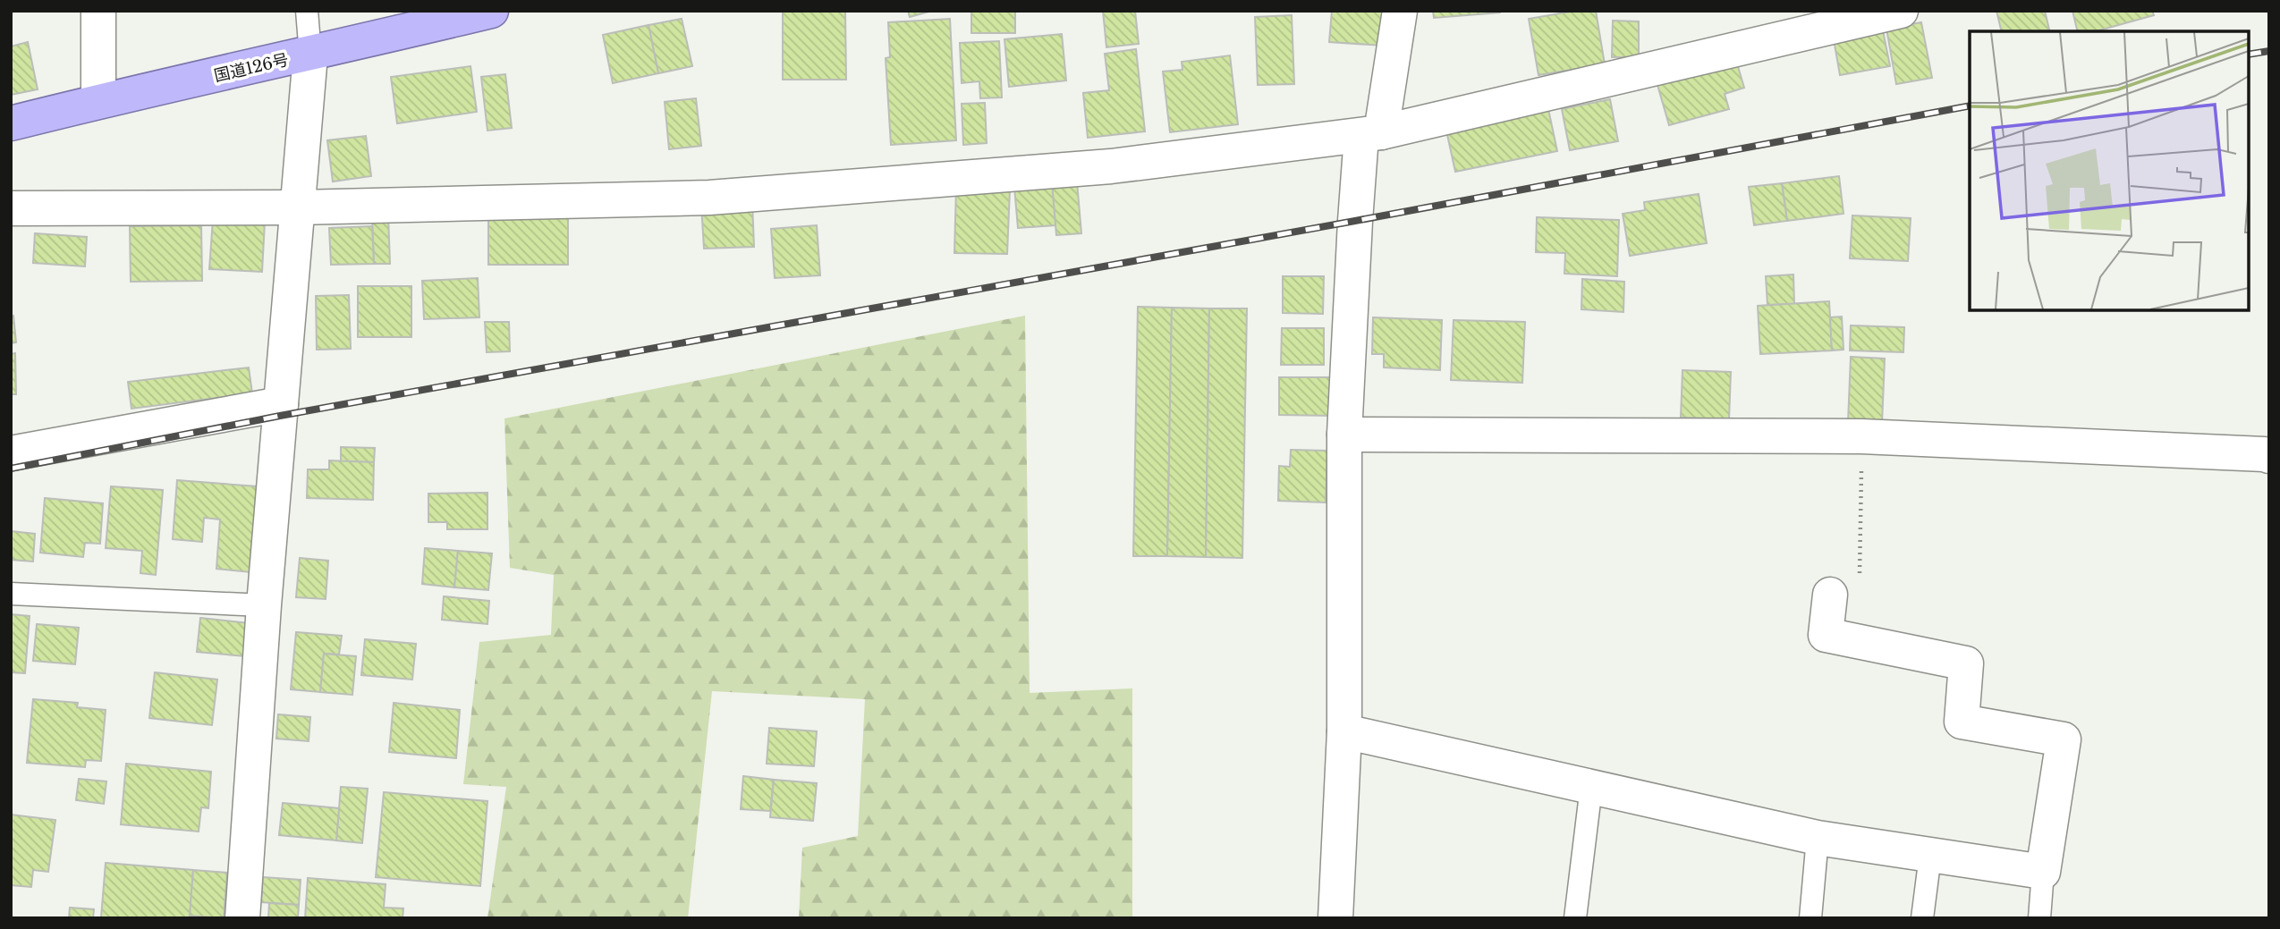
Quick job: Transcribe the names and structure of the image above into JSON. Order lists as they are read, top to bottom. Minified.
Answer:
{"streets":{"highway":["国道126号"]}}
